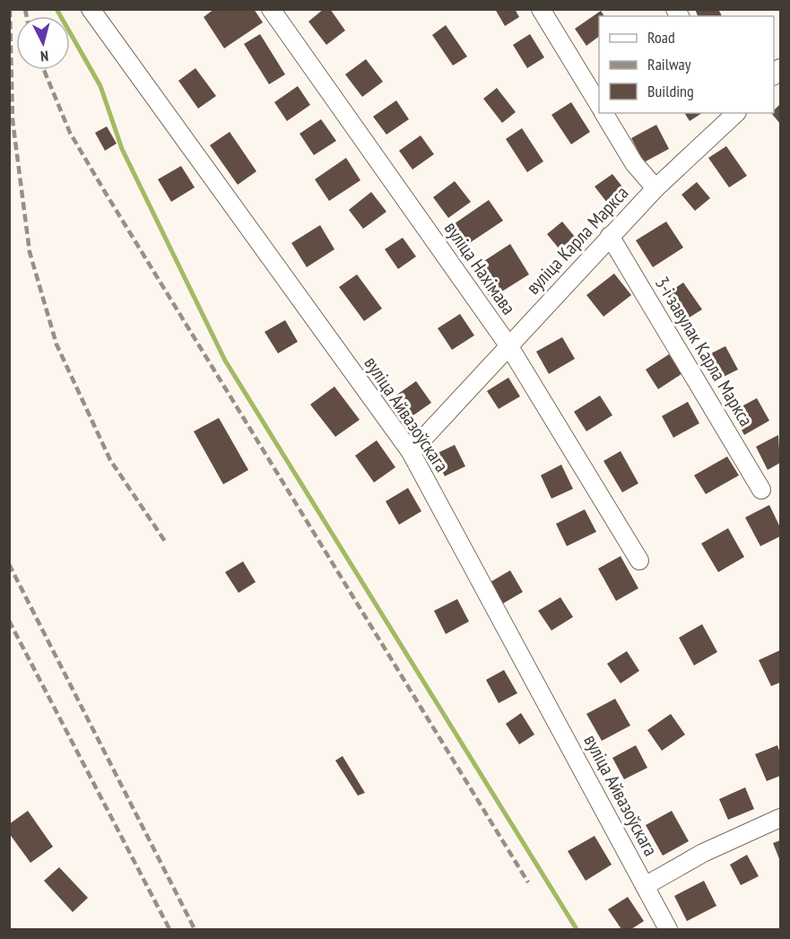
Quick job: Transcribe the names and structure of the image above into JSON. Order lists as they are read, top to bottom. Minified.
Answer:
{"streets":{"street":["вуліца Карла Маркса","вуліца Нахімава","3-і завулак Карла Маркса","вуліца Айвазоўскага"]},"crossings":[["вуліца Карла Маркса","вуліца Нахімава"],["вуліца Карла Маркса","3-і завулак Карла Маркса"],["вуліца Карла Маркса","вуліца Айвазоўскага"]],"legend":["Road","Railway","Building"],"north":"bottom"}
